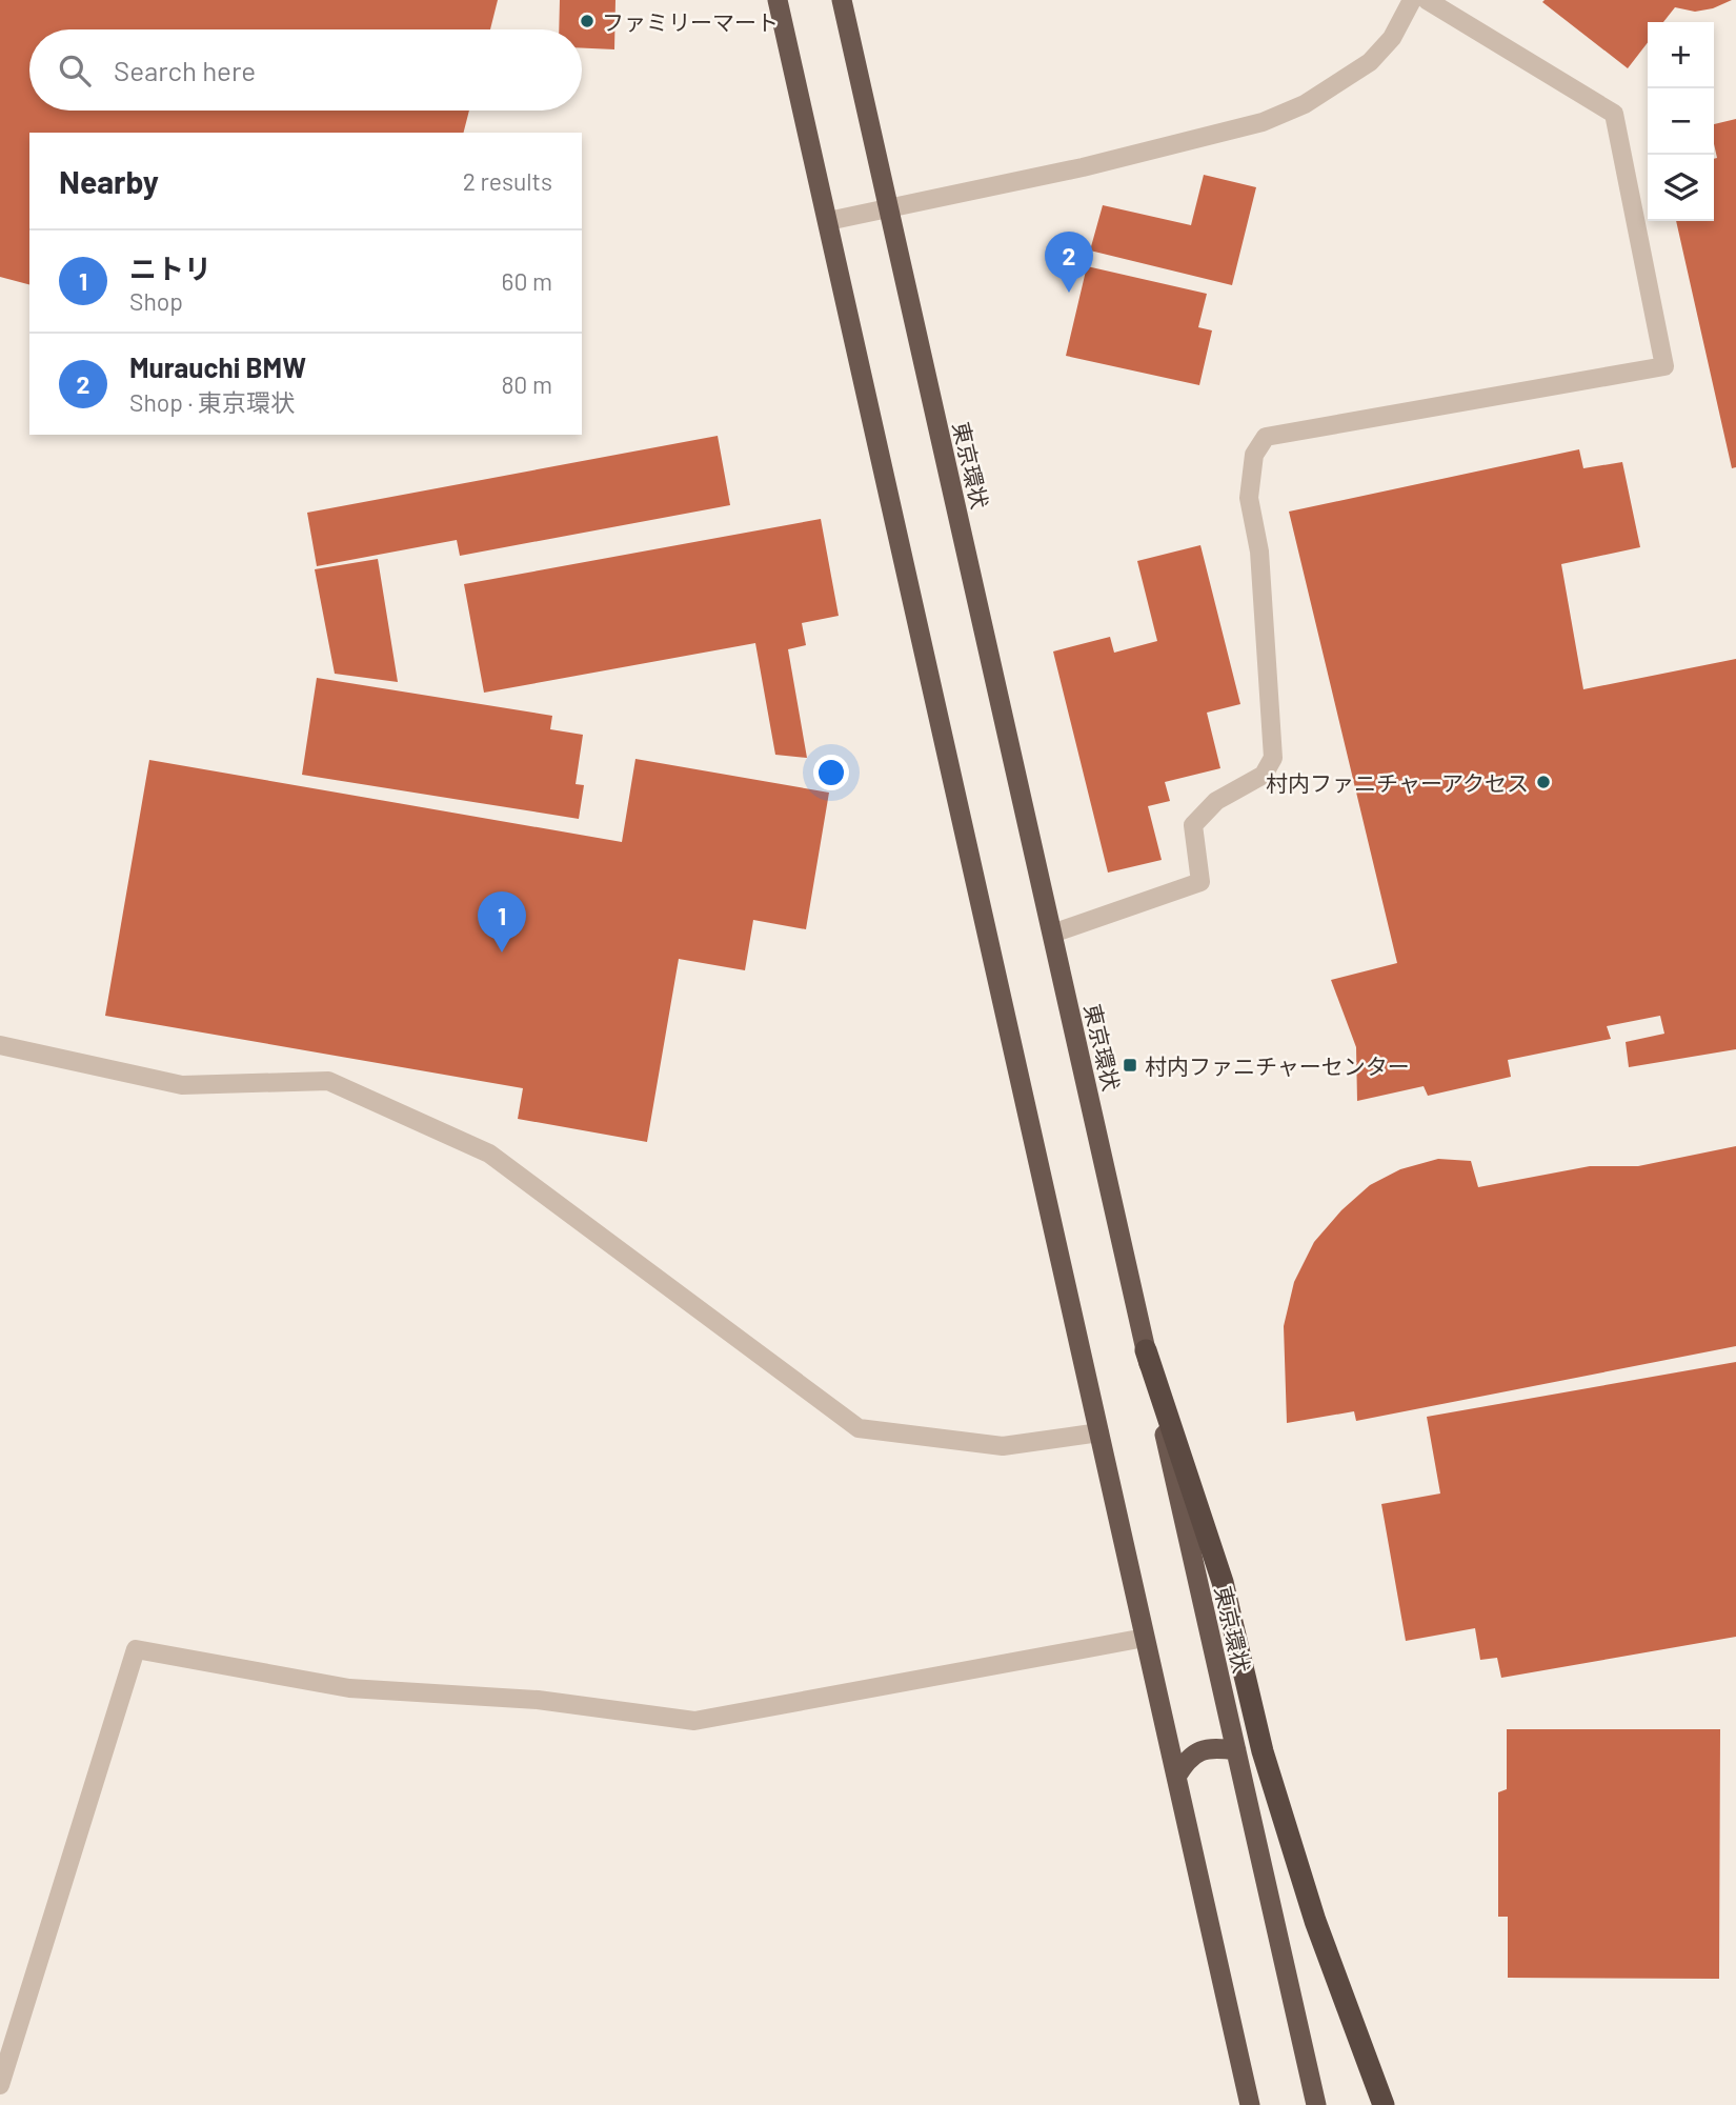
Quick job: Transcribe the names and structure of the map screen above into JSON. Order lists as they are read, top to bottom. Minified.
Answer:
{"streets":{"highway":["東京環状"]},"places":{"other":["ファミリーマート","村内ファニチャーアクセス"],"transit":["村内ファニチャーセンター"]},"page":{"map_buttons":["+","−"],"search":"Search here","heading":["Nearby","2 results"],"list":[{"mark":"1","name":"ニトリ","note":"Shop","value":"60 m"},{"mark":"2","name":"Murauchi BMW","note":"Shop · 東京環状","value":"80 m"}],"pins":["2","1"]}}
